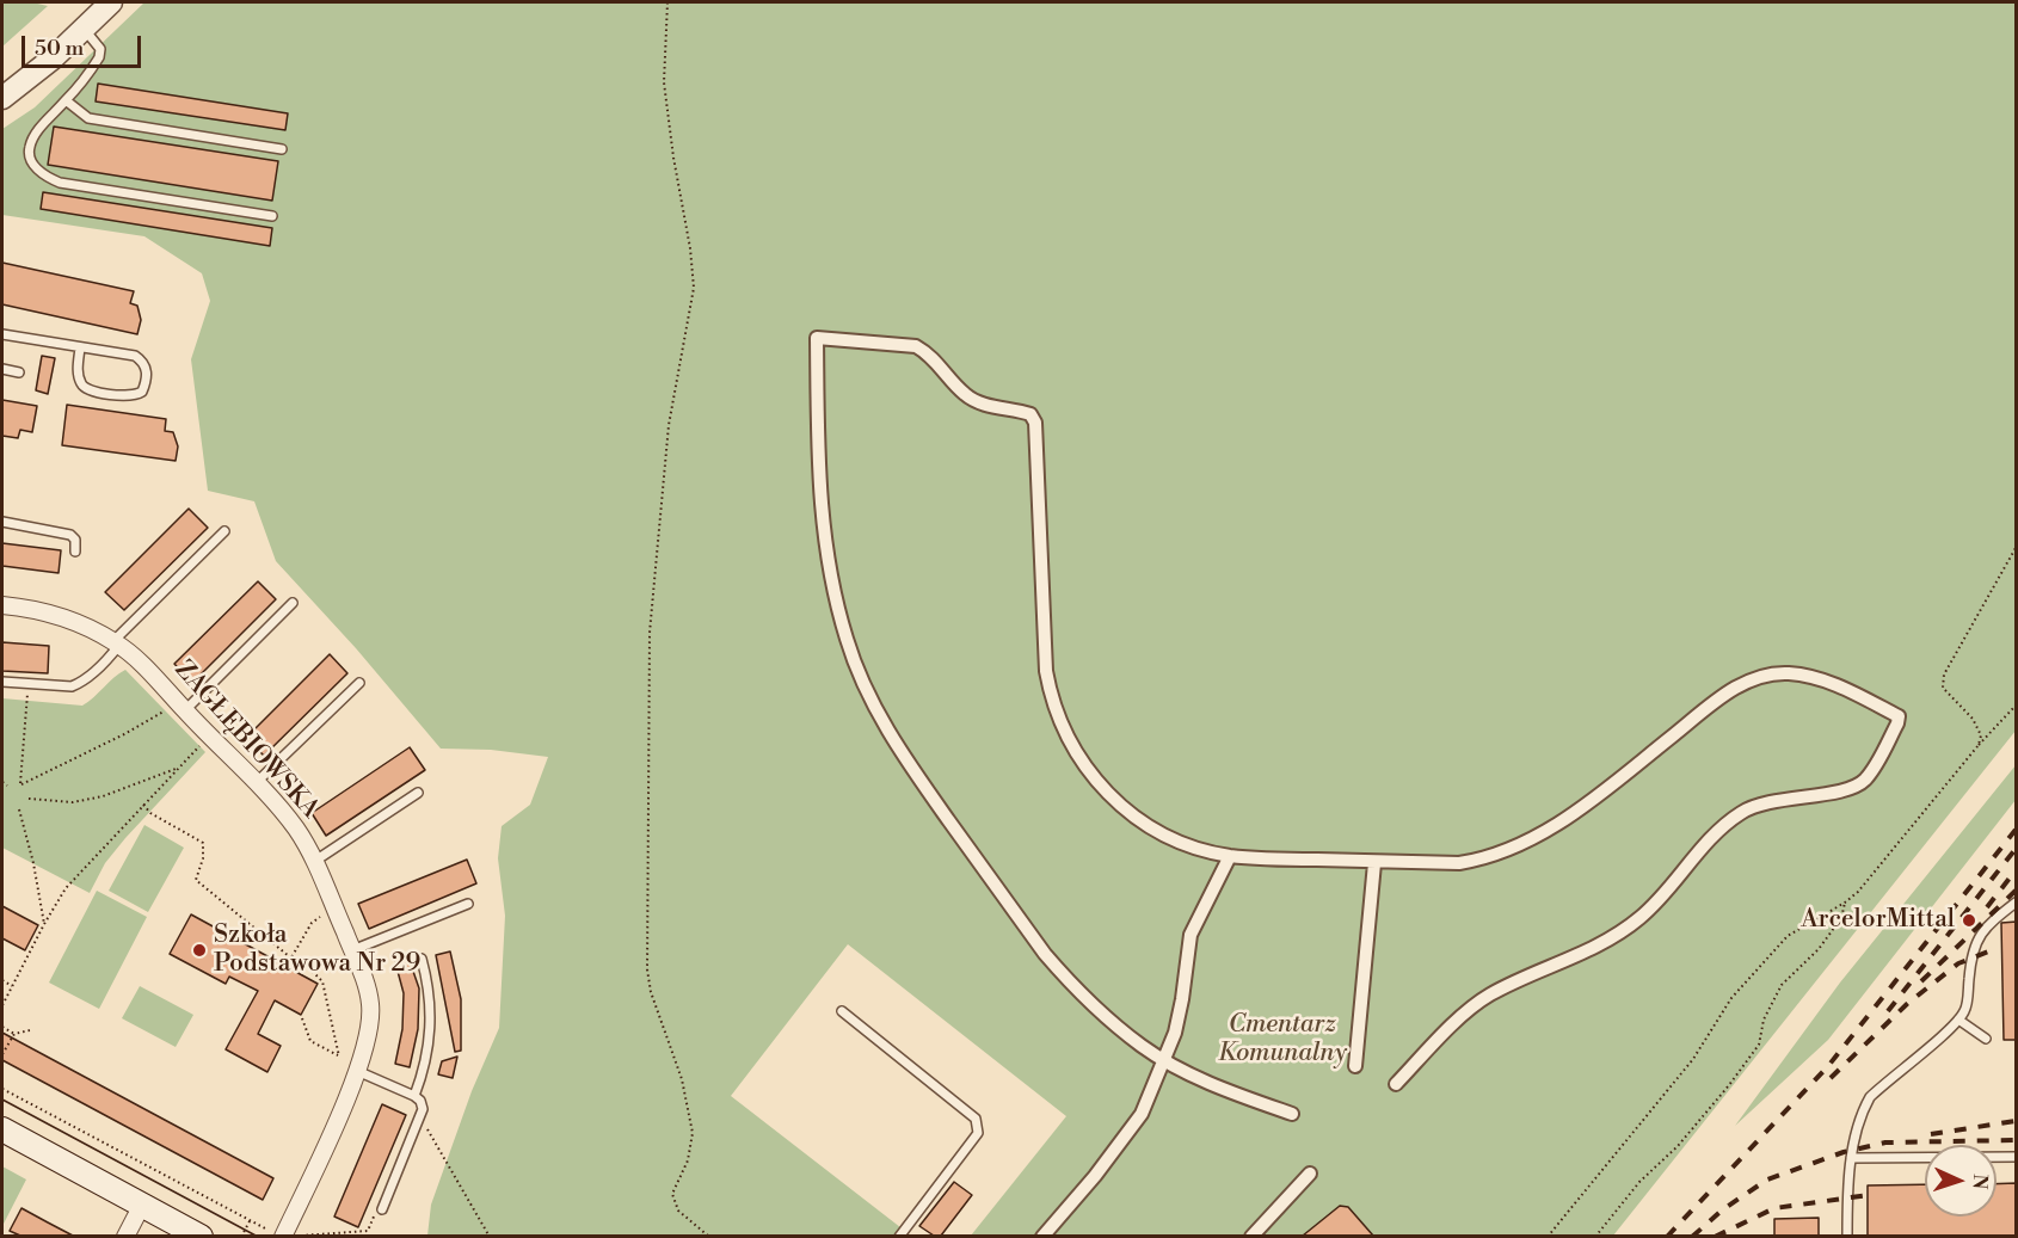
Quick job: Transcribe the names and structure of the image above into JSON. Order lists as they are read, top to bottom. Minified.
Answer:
{"streets":{"street":["ZAGŁĘBIOWSKA"]},"parks":["Cmentarz Komunalny"],"places":["ArcelorMittal","Szkoła Podstawowa Nr 29"],"scale_bar":"50 m","north":"right"}
